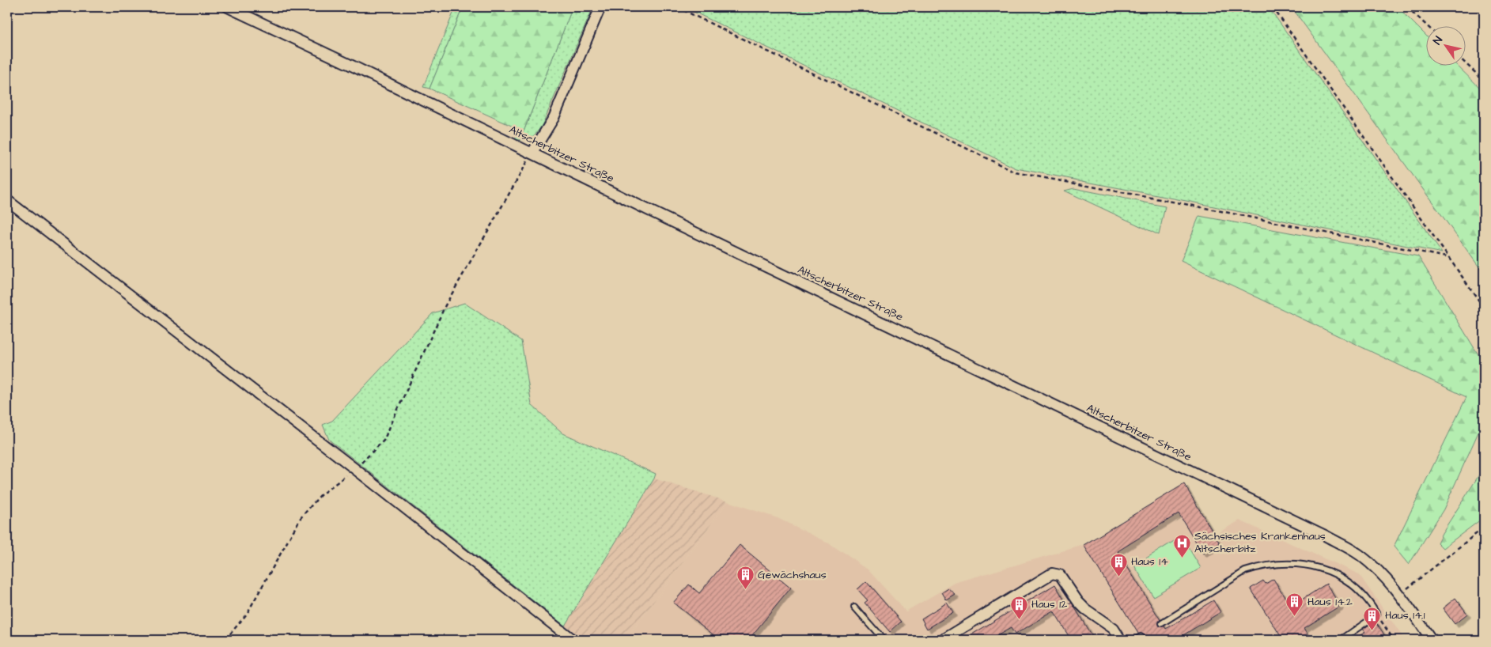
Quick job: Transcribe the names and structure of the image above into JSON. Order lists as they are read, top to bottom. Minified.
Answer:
{"streets":{"street":["Altscherbitzer Straße"]},"places":{"hospital":["Sächsisches Krankenhaus Altscherbitz"],"building":["Haus 14","Gewächshaus","Haus 14.2","Haus 12","Haus 14.1"]},"north":"top left"}
